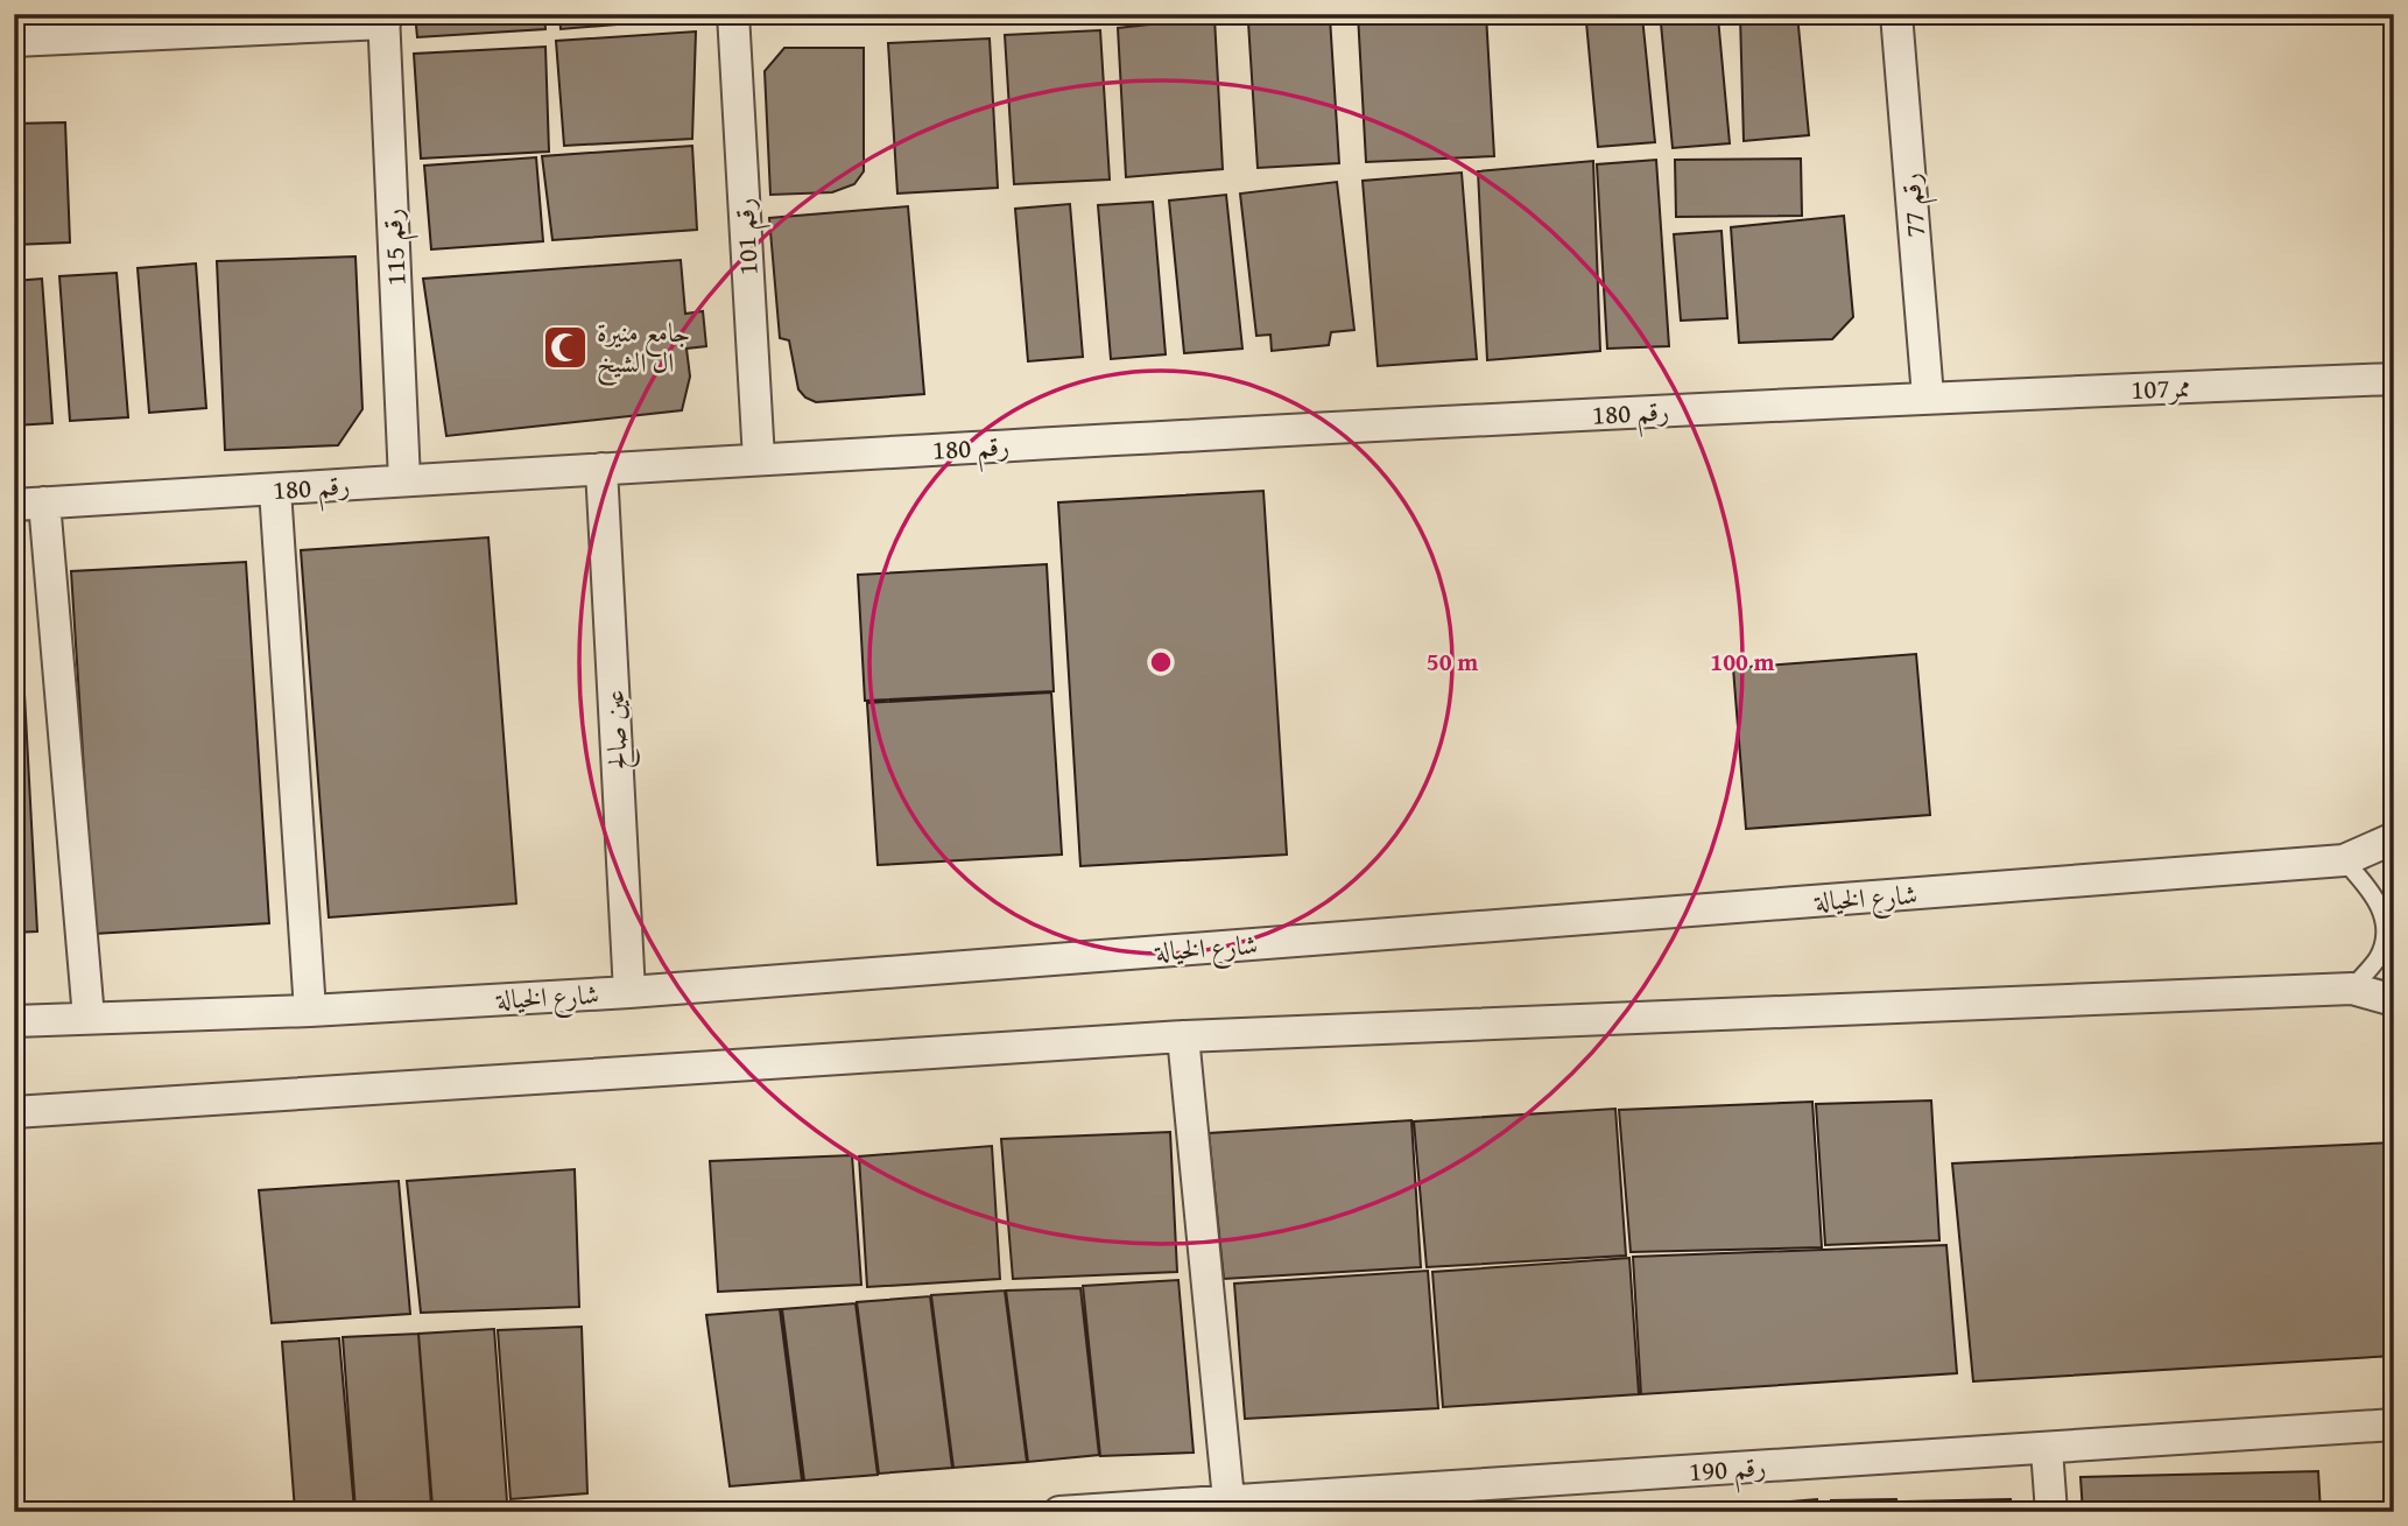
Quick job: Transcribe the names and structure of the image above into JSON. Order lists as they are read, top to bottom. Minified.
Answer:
{"streets":{"street":["رقم 77","رقم 101","رقم 115","ممر107","رقم 180","عين صالح","شارع الخيالة","رقم 190"]},"crossings":[["رقم 77","ممر107"],["رقم 77","رقم 180"],["رقم 101","رقم 180"],["رقم 115","رقم 180"],["ممر107","رقم 180"],["رقم 180","عين صالح"],["عين صالح","شارع الخيالة"]],"places":{"mosque":["جامع منيرة ال الشيخ"]},"rings":["50 m","100 m"]}
